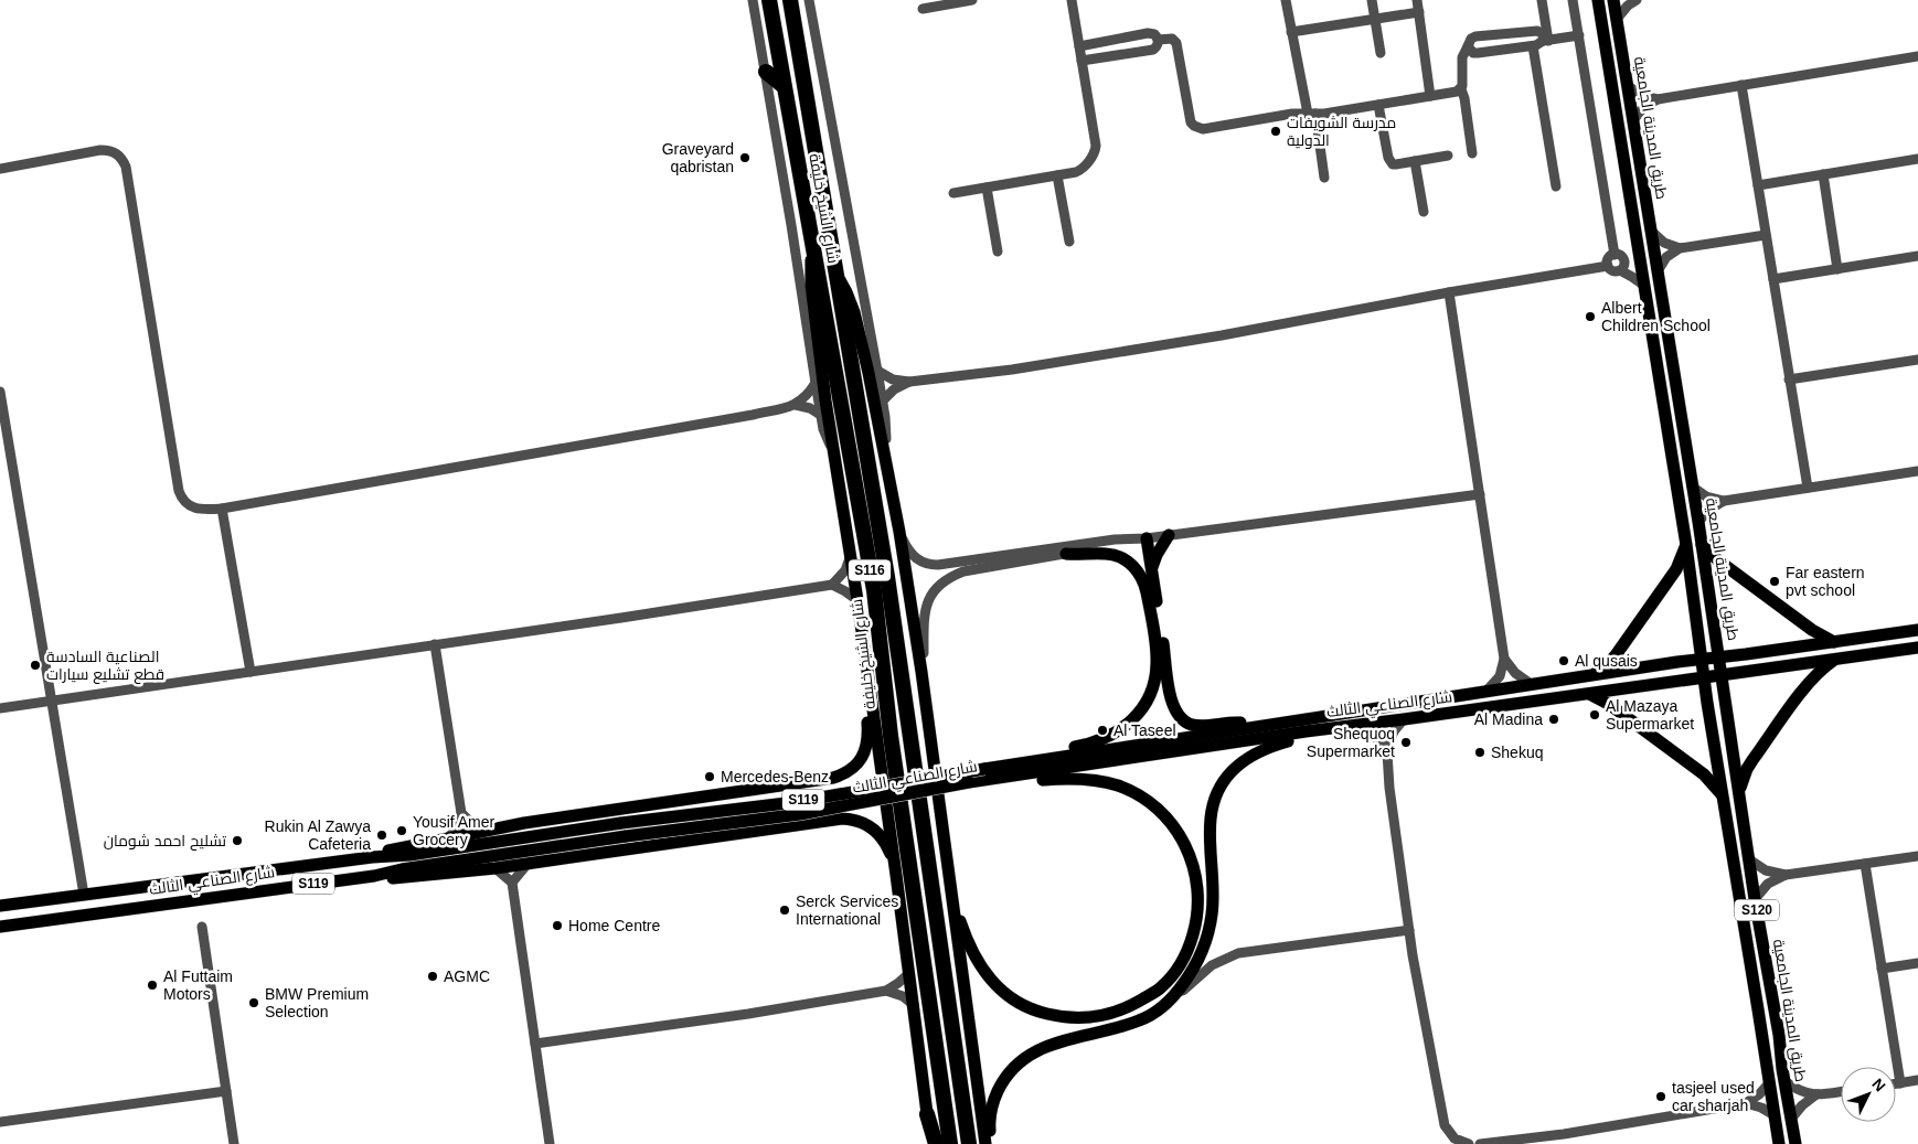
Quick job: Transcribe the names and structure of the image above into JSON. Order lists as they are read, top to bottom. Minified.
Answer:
{"streets":{"highway":["شارع الشيخ خليفة","S116"],"main road":["طريق المدينة الجامعية","شارع الصناعي الثالث","S119","S120"]},"crossings":[["طريق المدينة الجامعية","شارع الصناعي الثالث"],["طريق المدينة الجامعية","S119"],["شارع الصناعي الثالث","S119"]],"places":["مدرسة الشويفات الدولية","Graveyard qabristan","Albert Children School","Far eastern pvt school","Al qusais","الصناعية السادسة قطع تشليع سيارات","Al Mazaya Supermarket","Al Madina","Al Taseel","Shequoq Supermarket","Shekuq","Mercedes-Benz","Yousif Amer Grocery","Rukin Al Zawya Cafeteria","تشليح احمد شومان","Serck Services International","Home Centre","AGMC","Al Futtaim Motors","BMW Premium Selection","tasjeel used car sharjah"],"north":"top right"}
